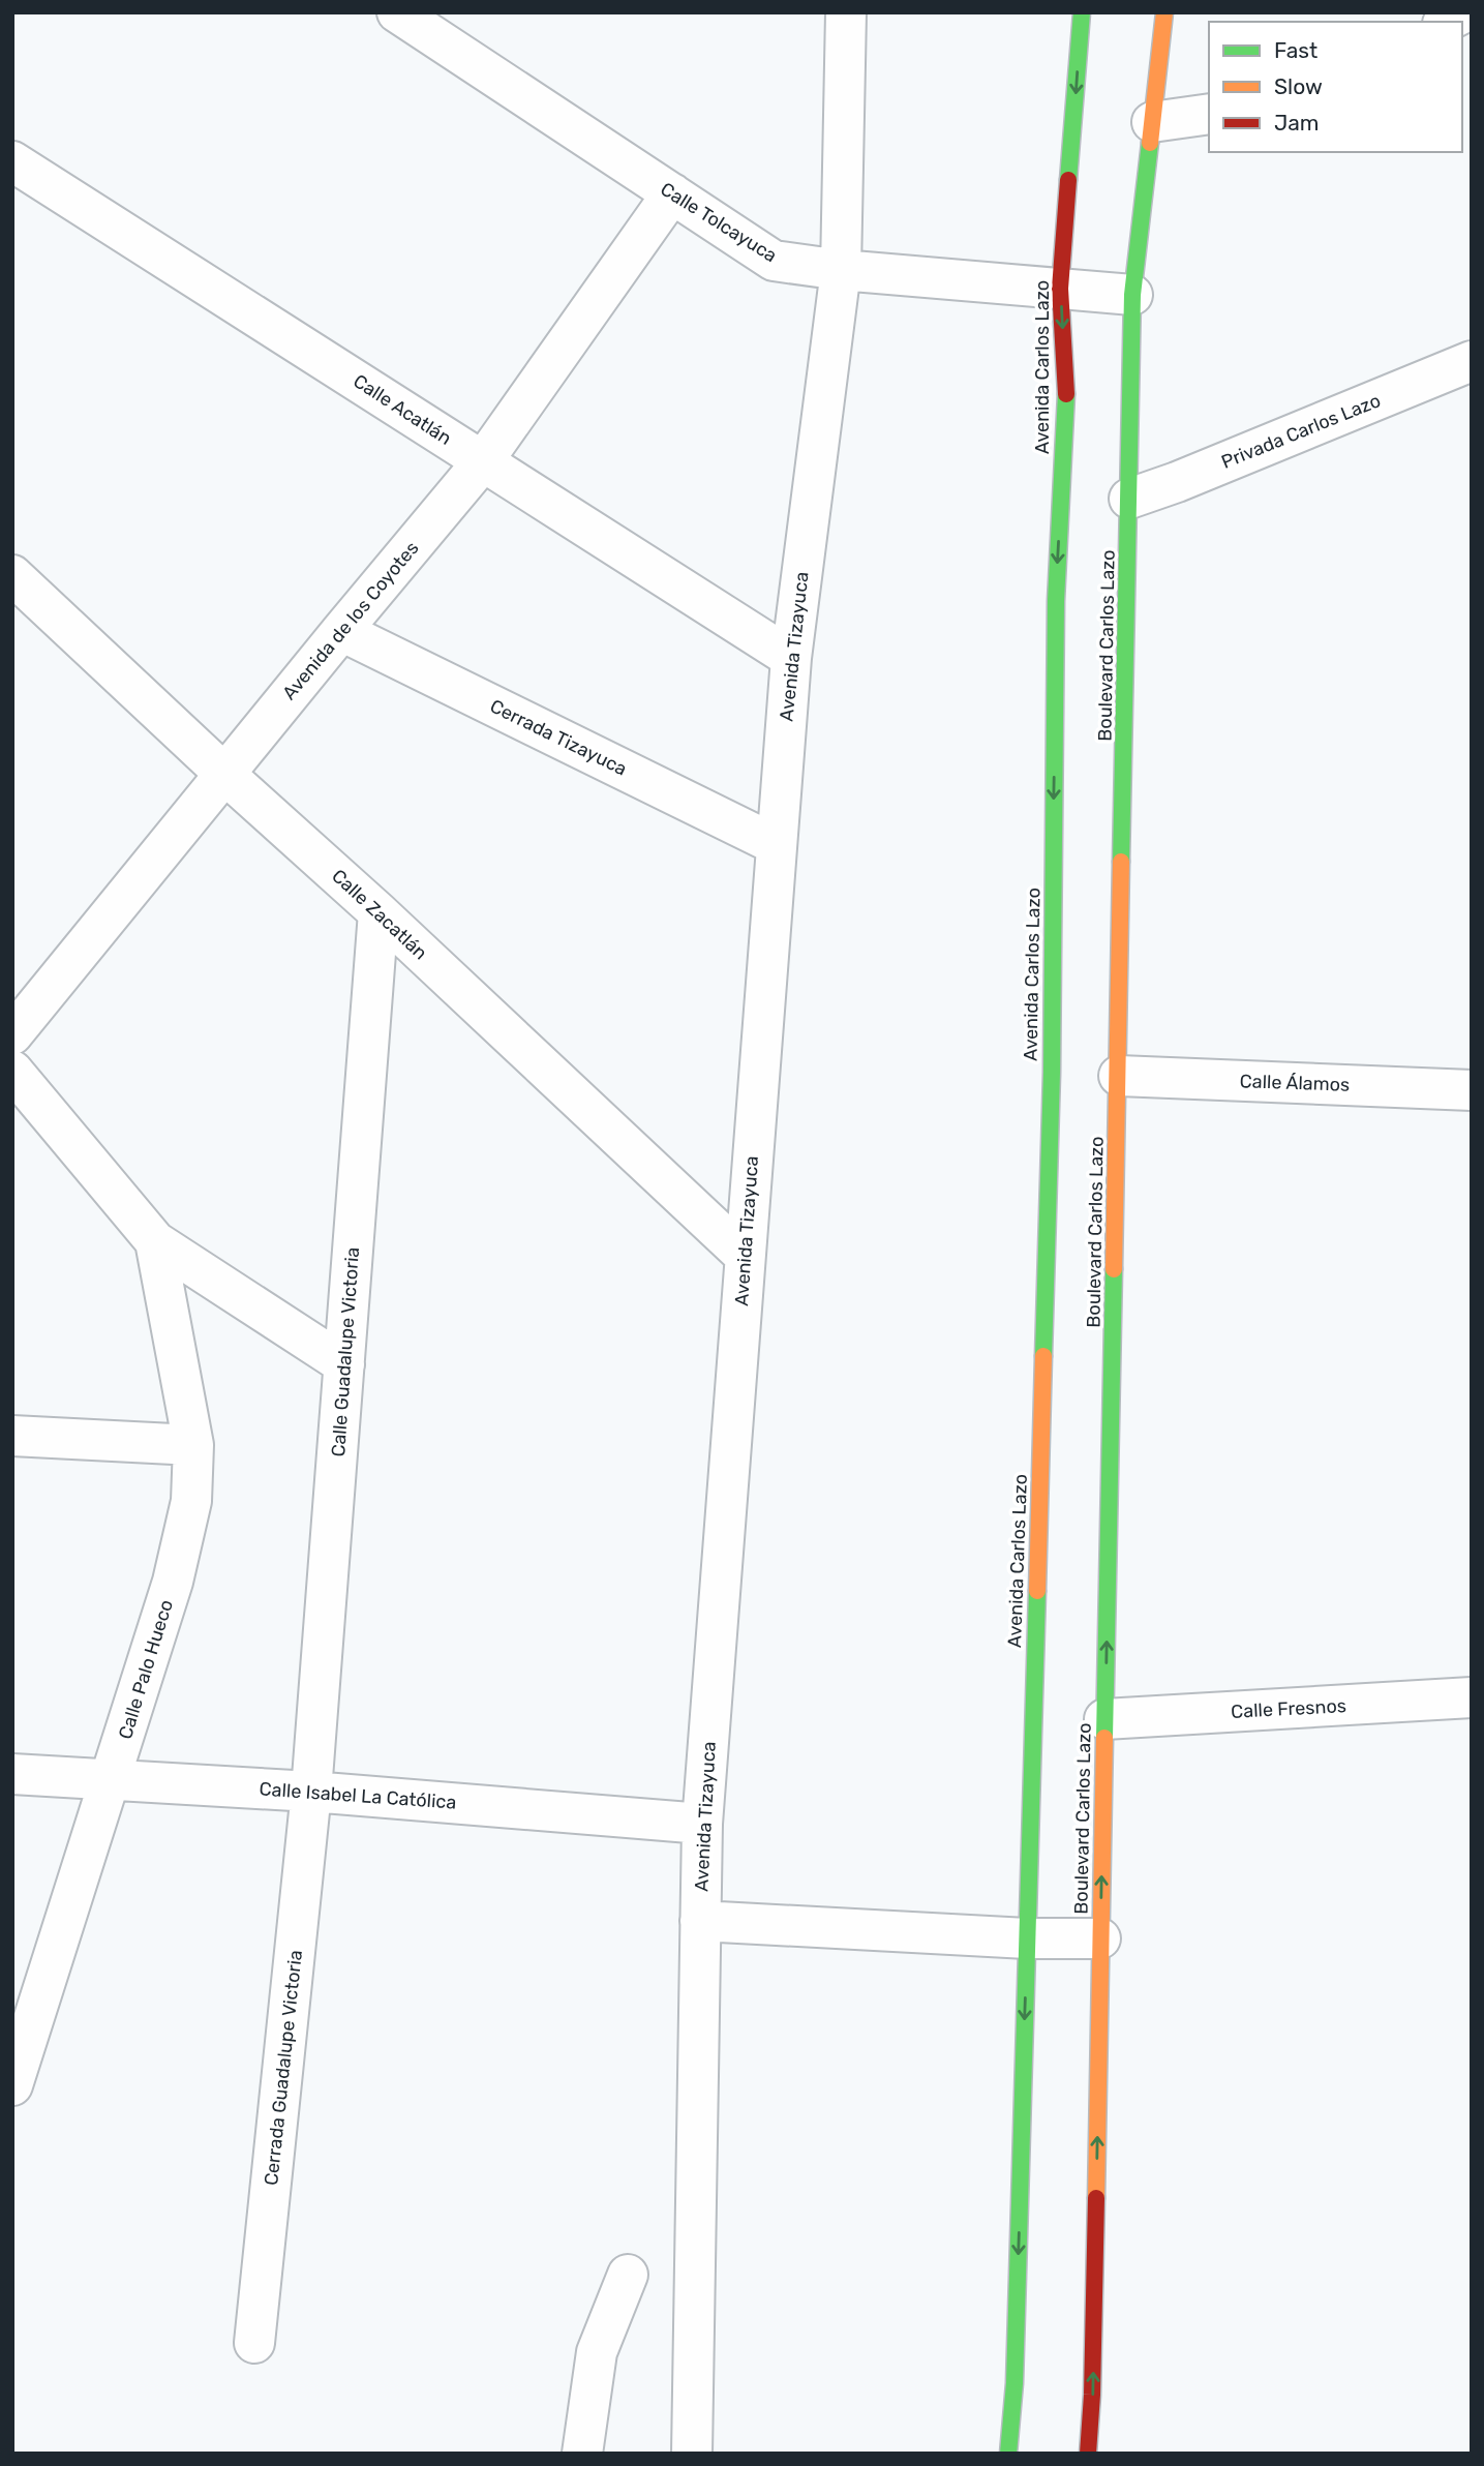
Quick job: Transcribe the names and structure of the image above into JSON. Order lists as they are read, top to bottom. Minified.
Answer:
{"streets":{"main road":["Avenida Carlos Lazo","Boulevard Carlos Lazo"],"street":["Calle Tolcayuca","Calle Acatlán","Privada Carlos Lazo","Avenida de los Coyotes","Avenida Tizayuca","Cerrada Tizayuca","Calle Zacatlán","Calle Álamos","Calle Guadalupe Victoria","Calle Palo Hueco","Calle Fresnos","Calle Isabel La Católica","Cerrada Guadalupe Victoria"]},"crossings":[["Calle Tolcayuca","Avenida Carlos Lazo"],["Calle Tolcayuca","Avenida de los Coyotes"],["Calle Tolcayuca","Boulevard Carlos Lazo"],["Calle Tolcayuca","Avenida Tizayuca"],["Calle Acatlán","Avenida de los Coyotes"],["Calle Acatlán","Avenida Tizayuca"],["Privada Carlos Lazo","Boulevard Carlos Lazo"],["Avenida de los Coyotes","Cerrada Tizayuca"],["Avenida de los Coyotes","Calle Zacatlán"],["Boulevard Carlos Lazo","Calle Álamos"],["Boulevard Carlos Lazo","Calle Fresnos"],["Avenida Tizayuca","Cerrada Tizayuca"],["Avenida Tizayuca","Calle Zacatlán"],["Avenida Tizayuca","Calle Isabel La Católica"],["Calle Zacatlán","Calle Guadalupe Victoria"],["Calle Guadalupe Victoria","Calle Isabel La Católica"],["Calle Guadalupe Victoria","Cerrada Guadalupe Victoria"],["Calle Palo Hueco","Calle Isabel La Católica"],["Calle Isabel La Católica","Cerrada Guadalupe Victoria"]],"one_way":["Avenida Carlos Lazo"],"legend":["Fast","Slow","Jam"]}
